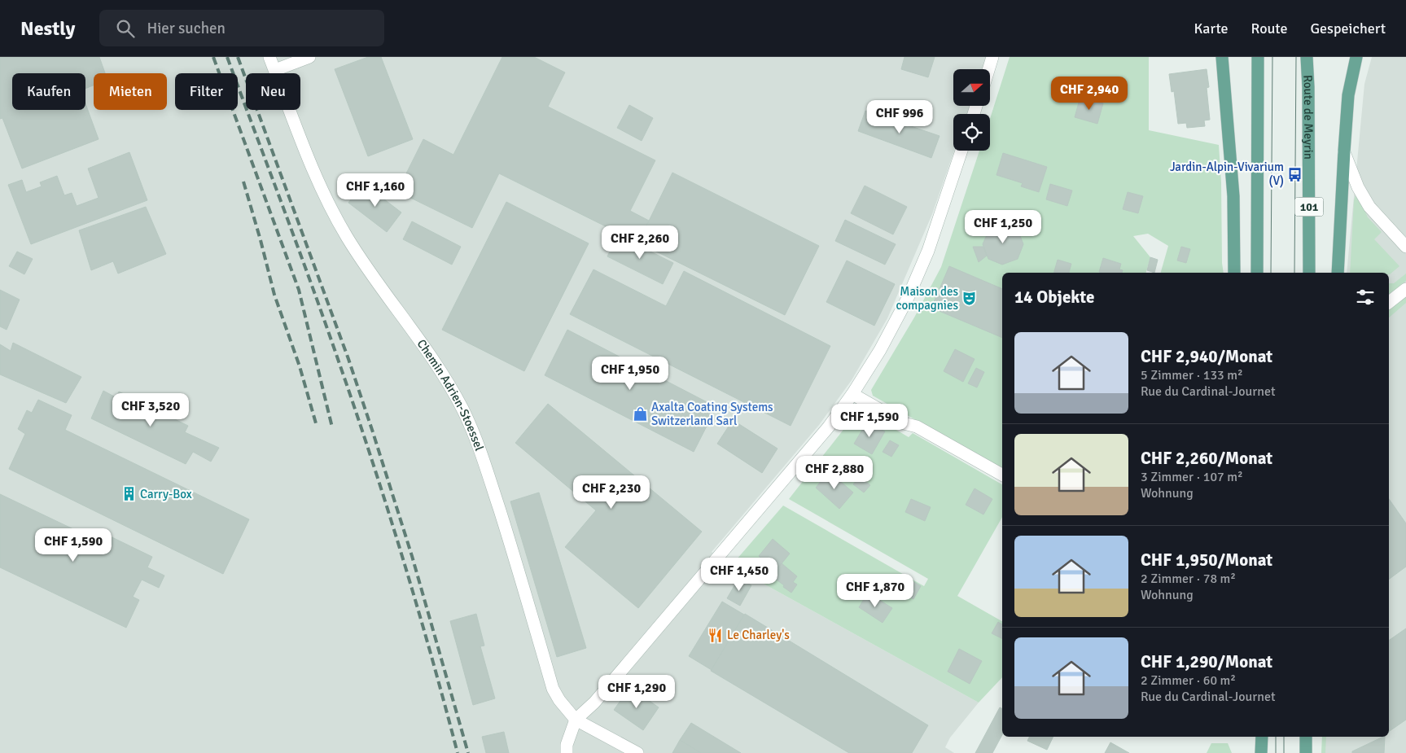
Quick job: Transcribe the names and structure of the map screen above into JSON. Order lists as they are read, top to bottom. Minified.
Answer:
{"streets":{"main road":["Route de Meyrin","101"],"street":["Chemin Adrien-Stoessel"]},"places":{"bus stop":["Jardin-Alpin-Vivarium (V)"],"theatre":["Maison des compagnies"],"shop":["Axalta Coating Systems Switzerland Sarl"],"building":["Carry-Box"],"restaurant":["Le Charley's"]},"north":"right","page":{"header":"Nestly","search":"Hier suchen","nav":["Karte","Route","Gespeichert"],"chip":["Kaufen","Mieten","Filter","Neu"],"price":["CHF 2,940","CHF 996","CHF 1,160","CHF 1,250","CHF 2,260","CHF 1,950","CHF 3,520","CHF 1,590","CHF 2,880","CHF 2,230","CHF 1,590","CHF 1,450","CHF 1,870","CHF 1,290"],"heading":"14 Objekte","list":[{"name":"CHF 2,940/Monat","note":"5 Zimmer · 133 m² · Rue du Cardinal-Journet"},{"name":"CHF 2,260/Monat","note":"3 Zimmer · 107 m² · Wohnung"},{"name":"CHF 1,950/Monat","note":"2 Zimmer · 78 m² · Wohnung"},{"name":"CHF 1,290/Monat","note":"2 Zimmer · 60 m² · Rue du Cardinal-Journet"}]}}
